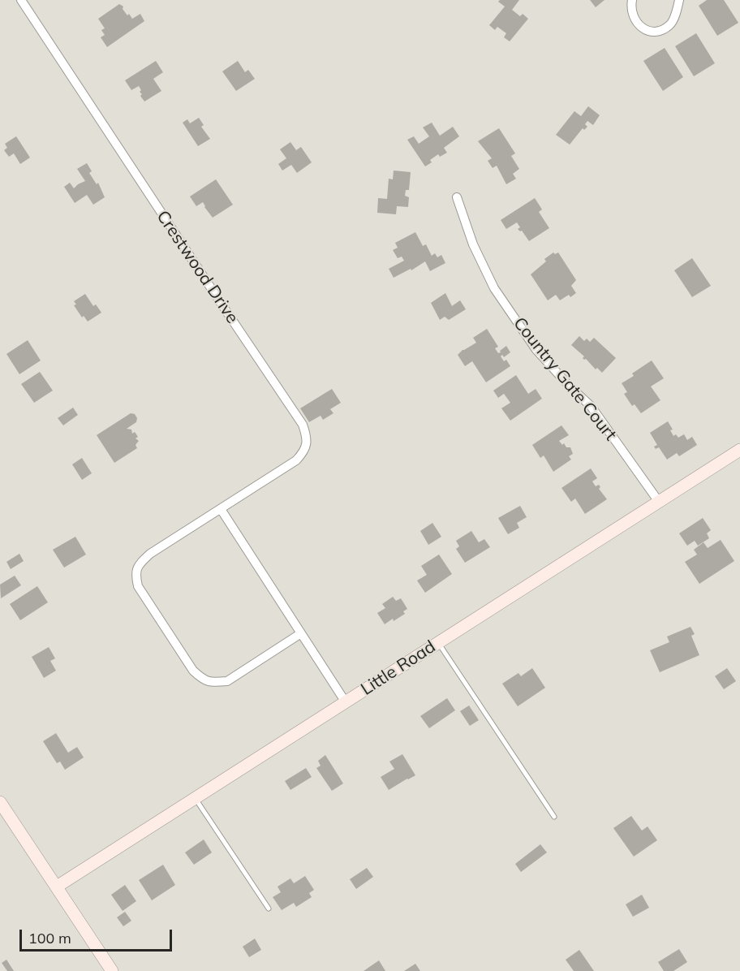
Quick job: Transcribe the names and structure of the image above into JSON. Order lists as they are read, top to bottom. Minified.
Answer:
{"streets":{"street":["Crestwood Drive","Country Gate Court","Little Road"]},"crossings":[["Country Gate Court","Little Road"]],"scale_bar":"100 m"}
